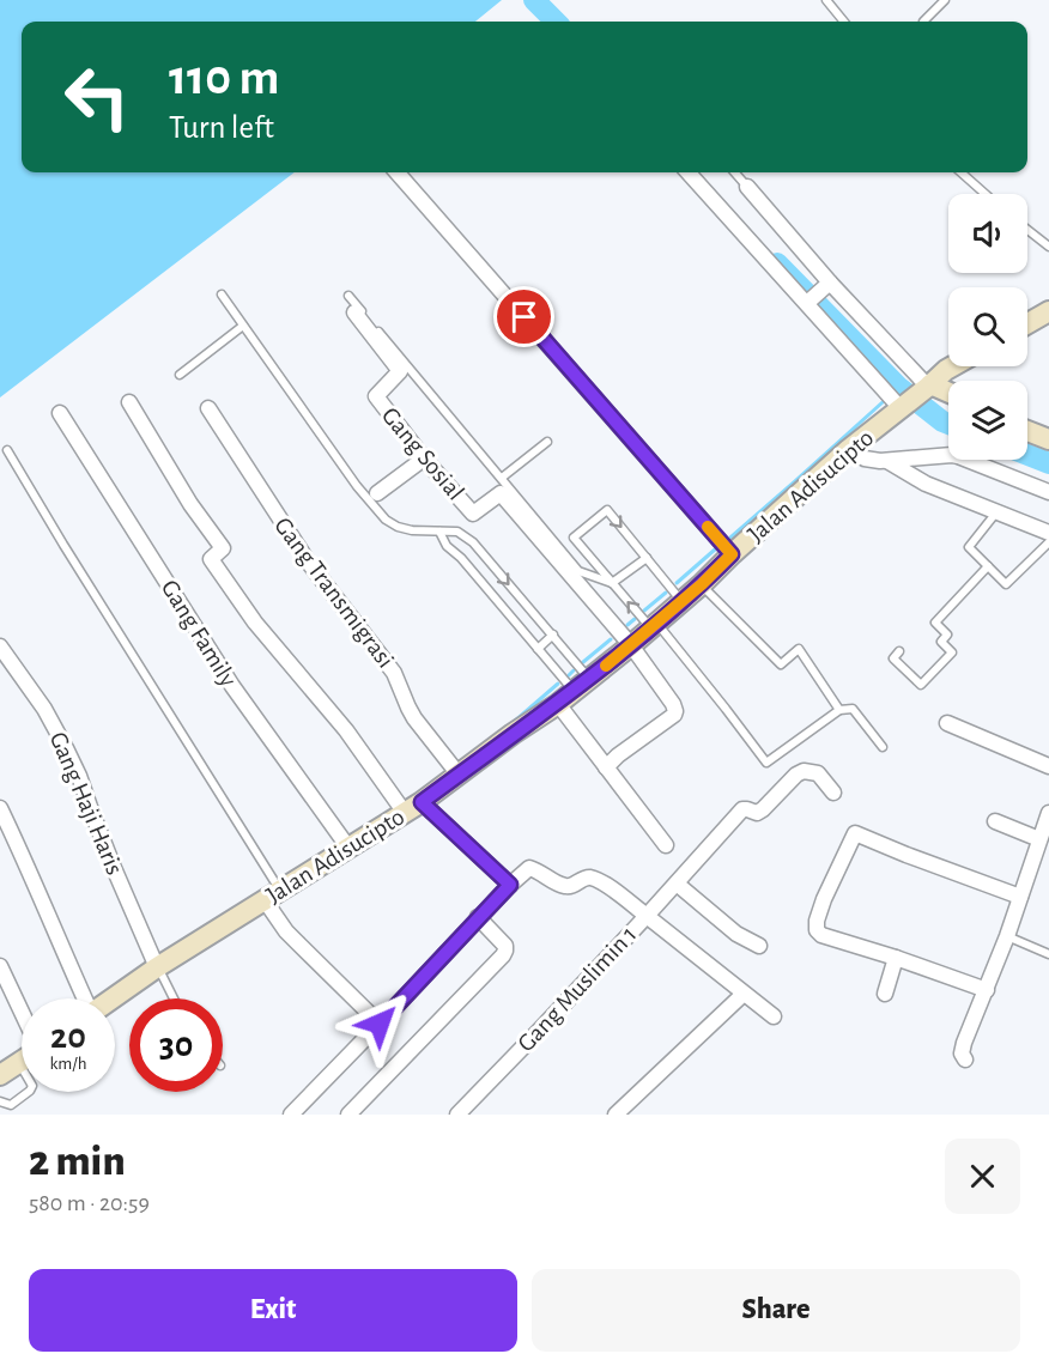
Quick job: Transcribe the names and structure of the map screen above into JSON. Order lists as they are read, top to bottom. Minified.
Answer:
{"streets":{"main road":["Jalan Adisucipto"],"street":["Gang Sosial","Gang Transmigrasi","Gang Family","Gang Haji Haris","Gang Muslimin 1"]},"crossings":[["Gang Sosial","Jalan Adisucipto"],["Jalan Adisucipto","Gang Transmigrasi"],["Jalan Adisucipto","Gang Family"],["Jalan Adisucipto","Gang Haji Haris"]],"page":{"turn":["110 m","Turn left"],"speed":"20 km/h","limit":"30","heading":["2 min","580 m · 20:59"],"buttons":["Exit","Share"]}}
